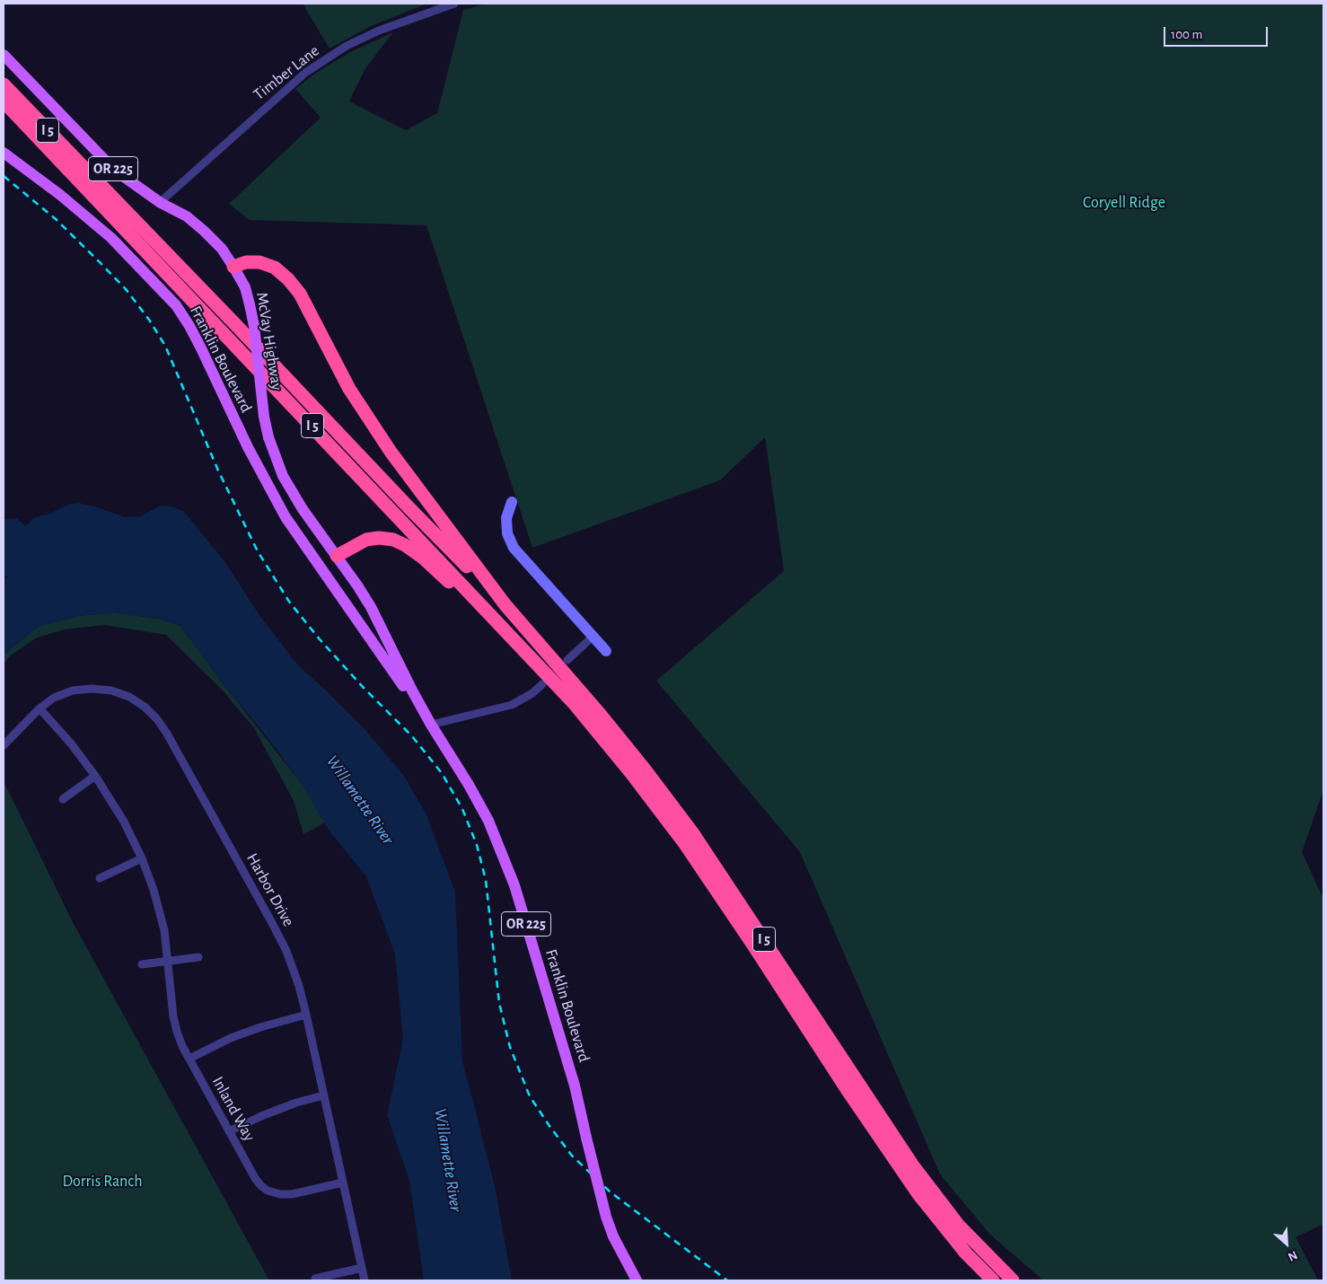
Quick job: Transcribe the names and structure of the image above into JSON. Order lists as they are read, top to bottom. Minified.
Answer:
{"streets":{"highway":["I 5"],"main road":["OR 225","McVay Highway","Franklin Boulevard"],"street":["Timber Lane","Harbor Drive","Inland Way"]},"crossings":[["Timber Lane","McVay Highway"],["McVay Highway","Franklin Boulevard"],["Harbor Drive","Inland Way"]],"water":["Willamette River"],"parks":["Coryell Ridge","Dorris Ranch"],"scale_bar":"100 m","north":"bottom right"}
